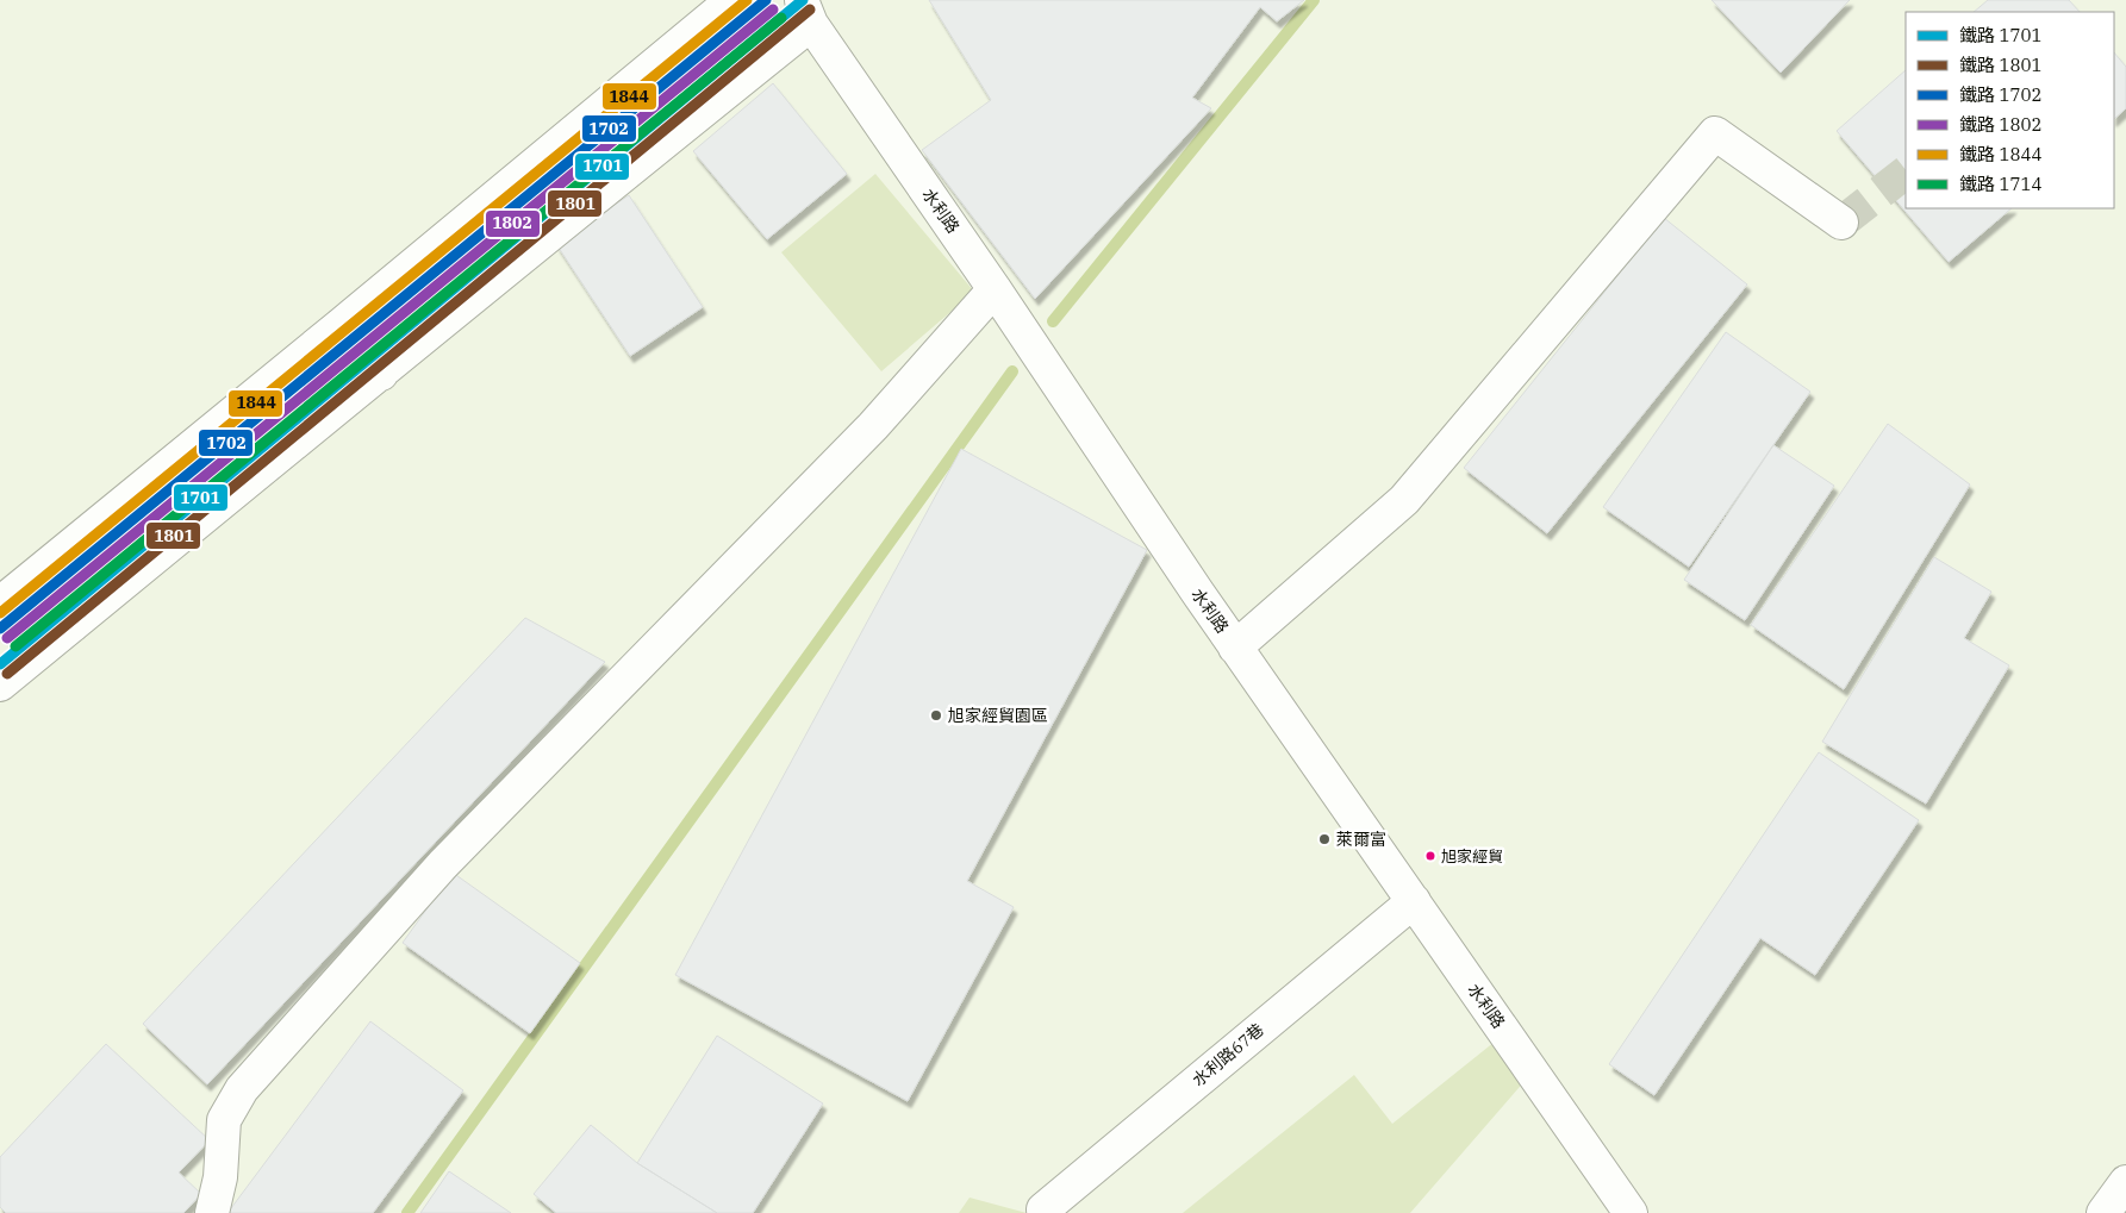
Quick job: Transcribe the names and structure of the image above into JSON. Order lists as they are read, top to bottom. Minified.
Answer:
{"streets":{"street":["水利路","水利路67巷"]},"crossings":[["水利路","水利路67巷"]],"places":["旭家經貿園區","萊爾富","旭家經貿"],"lines":["rail line 1701","rail line 1702","rail line 1844","rail line 1801","rail line 1802","rail line 1714"],"legend":["鐵路 1701","鐵路 1801","鐵路 1702","鐵路 1802","鐵路 1844","鐵路 1714"]}
